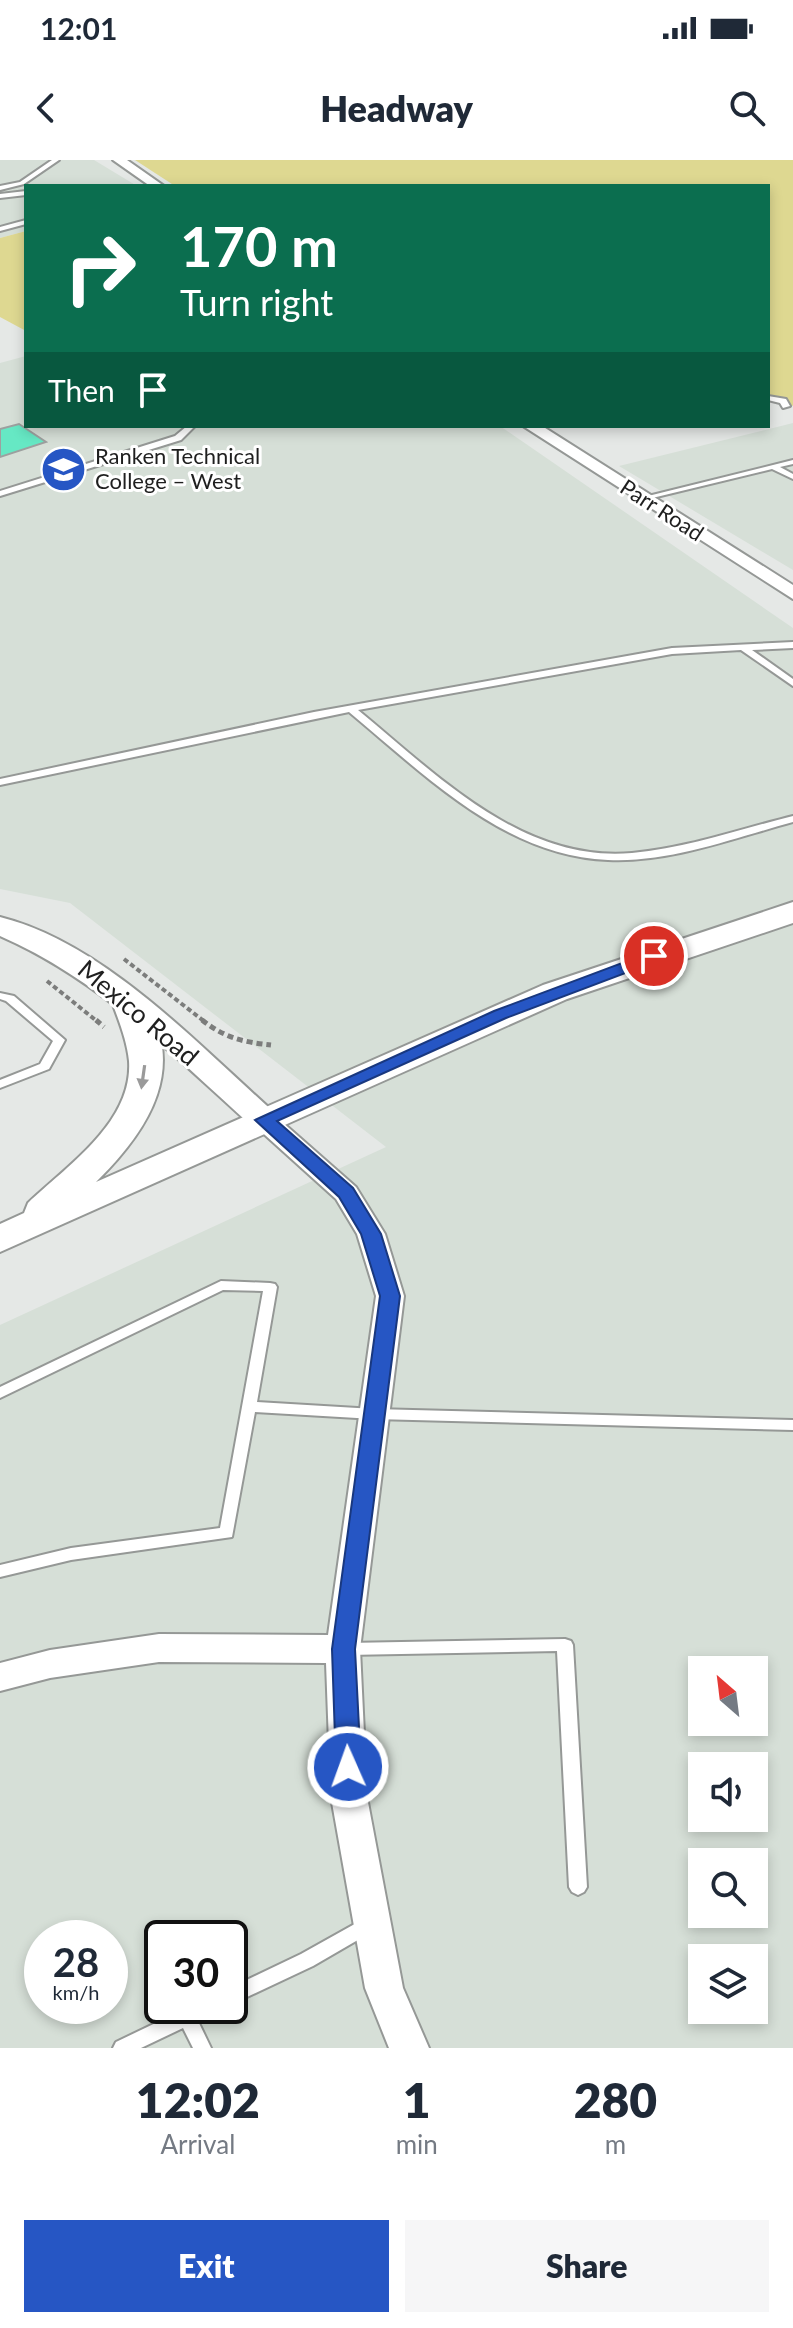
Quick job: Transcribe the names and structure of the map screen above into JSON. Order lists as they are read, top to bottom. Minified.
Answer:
{"streets":{"street":["Parr Road","Mexico Road"]},"places":{"school or university":["Ranken Technical College – West"]},"north":"top left","page":{"status":"12:01","header":"Headway","turn":["170 m","Turn right"],"then":"Then","speed":"28 km/h","limit":"30","eta":["12:02","Arrival","1","min","280","m"],"buttons":["Exit","Share"]}}
